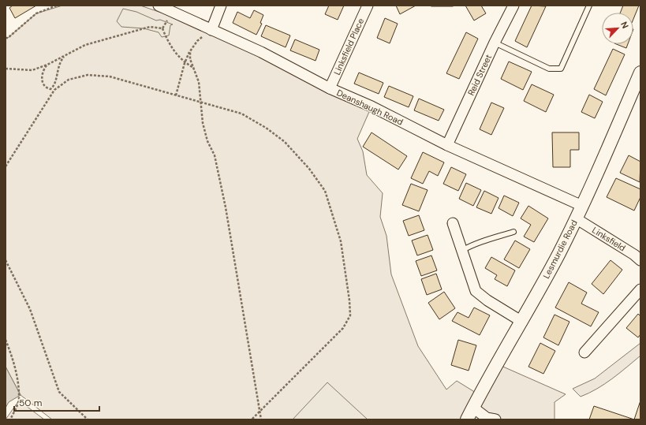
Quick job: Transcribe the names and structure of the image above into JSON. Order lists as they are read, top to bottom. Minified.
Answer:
{"streets":{"street":["Linksfield Place","Reid Street","Deanshaugh Road","Linksfield","Lesmurdie Road"]},"crossings":[["Linksfield Place","Deanshaugh Road"],["Reid Street","Deanshaugh Road"],["Deanshaugh Road","Lesmurdie Road"],["Linksfield","Lesmurdie Road"]],"scale_bar":"50 m","north":"top right"}
